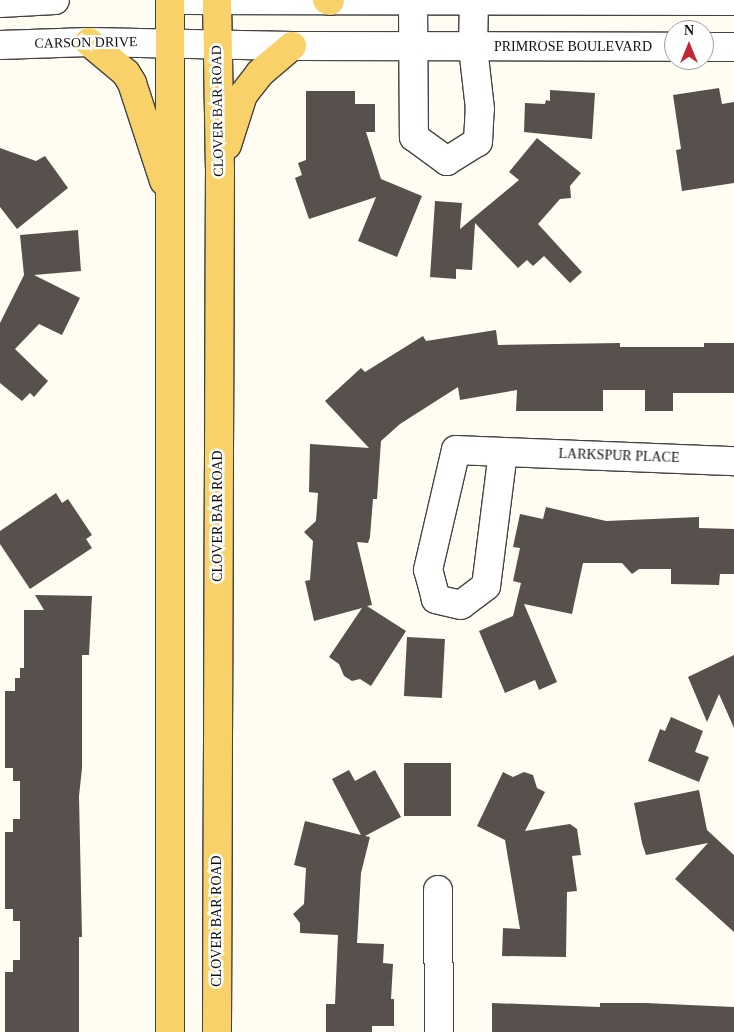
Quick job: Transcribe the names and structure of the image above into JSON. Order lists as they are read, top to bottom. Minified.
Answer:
{"streets":{"main road":["CLOVER BAR ROAD"],"street":["CARSON DRIVE","PRIMROSE BOULEVARD","LARKSPUR PLACE"]},"crossings":[["CARSON DRIVE","PRIMROSE BOULEVARD"],["CARSON DRIVE","CLOVER BAR ROAD"],["PRIMROSE BOULEVARD","CLOVER BAR ROAD"]],"north":"top"}
